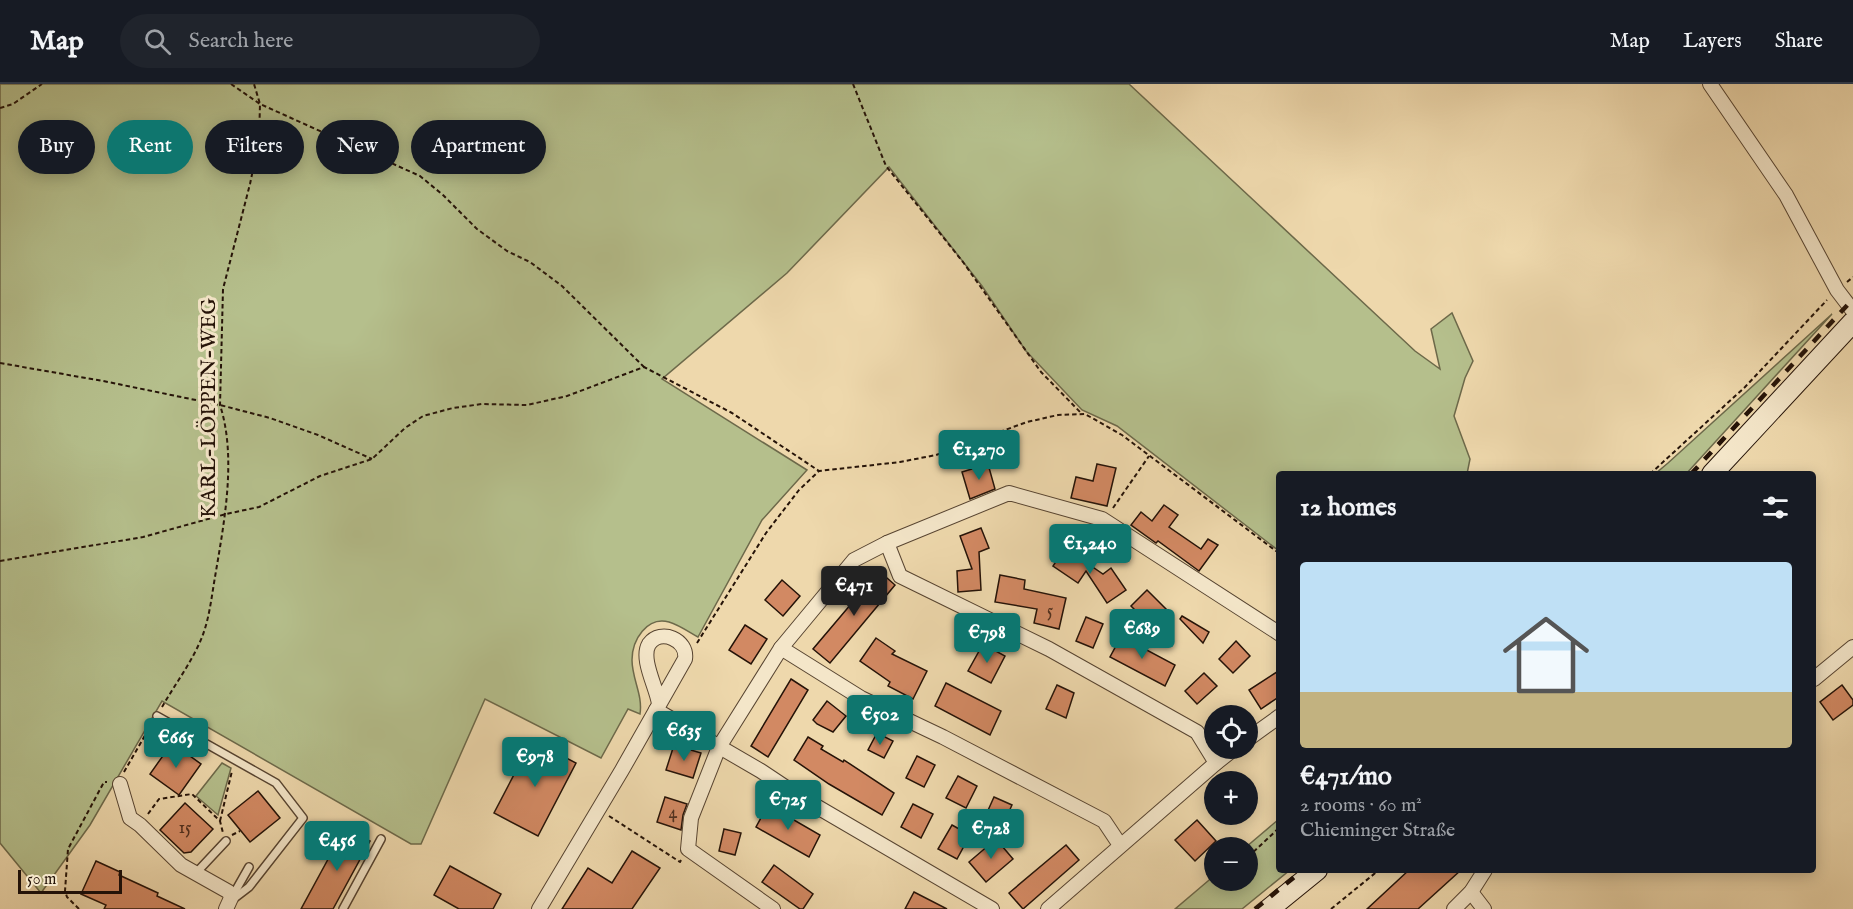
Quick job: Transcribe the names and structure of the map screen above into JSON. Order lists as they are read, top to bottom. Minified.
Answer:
{"streets":{"path":["KARL-LÖPPEN-WEG"]},"house_numbers":["5","4","15"],"scale_bar":"50 m","page":{"header":"Map","search":"Search here","nav":["Map","Layers","Share"],"chip":["Buy","Rent","Filters","New","Apartment"],"price":["€1,270","€1,240","€471","€689","€798","€502","€635","€665","€978","€725","€728","€456"],"heading":"12 homes","list":[{"name":"€471/mo","note":"2 rooms · 60 m² · Chieminger Straße"}],"map_buttons":["+","−"],"scale":"50 m"}}
